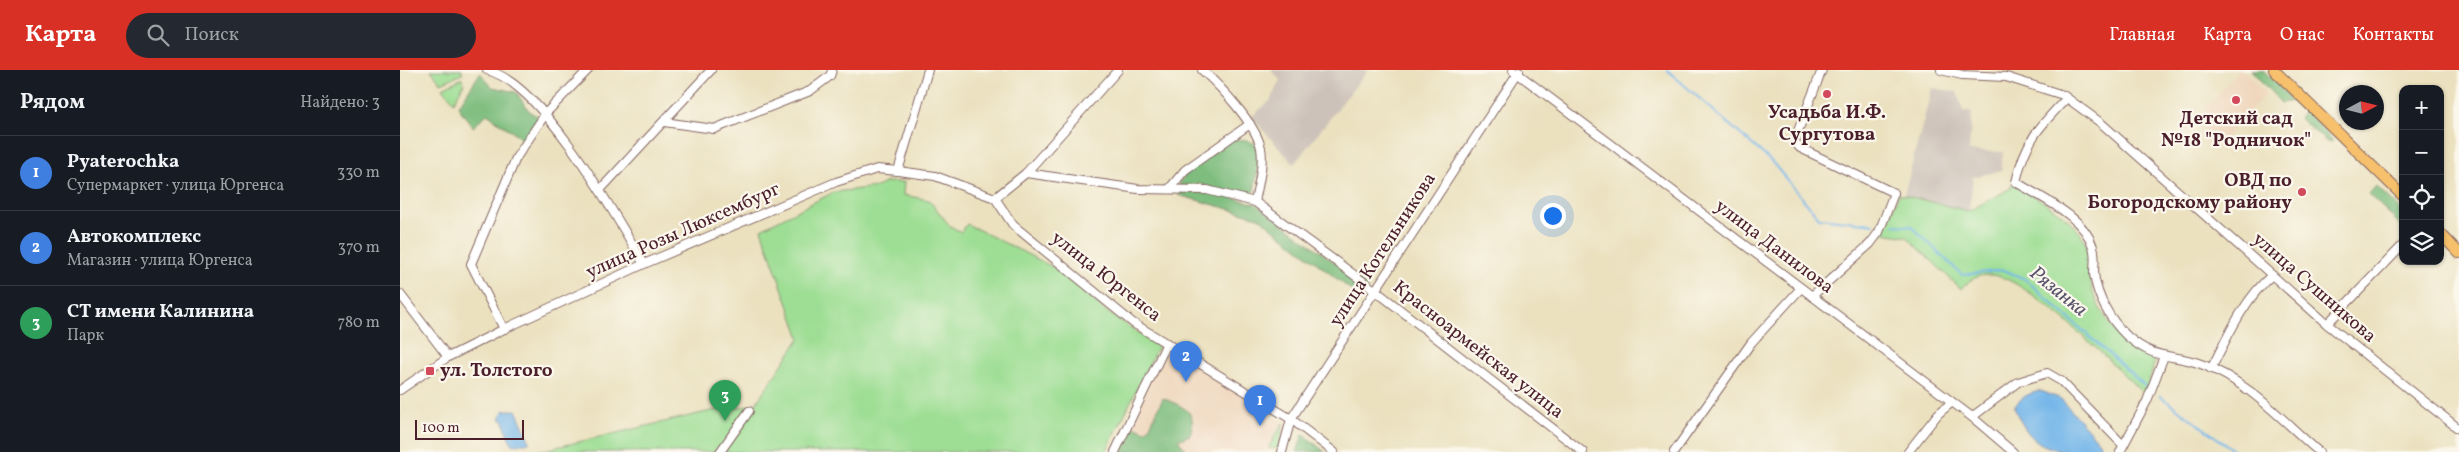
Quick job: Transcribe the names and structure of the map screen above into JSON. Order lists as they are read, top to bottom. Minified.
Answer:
{"streets":{"street":["улица Розы Люксембург","улица Данилова","улица Котельникова","улица Юргенса","улица Сушникова","Красноармейская улица"]},"crossings":[["улица Розы Люксембург","улица Юргенса"],["улица Данилова","улица Котельникова"],["улица Котельникова","улица Юргенса"],["улица Котельникова","Красноармейская улица"]],"water":["Рязанка"],"places":{"other":["Усадьба И.Ф. Сургутова","Детский сад №18 \"Родничок\"","ОВД по Богородскому району"],"transit":["ул. Толстого"]},"scale_bar":"100 m","north":"right","page":{"header":"Карта","search":"Поиск","nav":["Главная","Карта","О нас","Контакты"],"heading":["Рядом","Найдено: 3"],"map_buttons":["+","−"],"list":[{"mark":"1","name":"Pyaterochka","note":"Супермаркет · улица Юргенса","value":"330 m"},{"mark":"2","name":"Автокомплекс","note":"Магазин · улица Юргенса","value":"370 m"},{"mark":"3","name":"СТ имени Калинина","note":"Парк","value":"780 m"}],"pins":["2","3","1"],"scale":"100 m"}}
